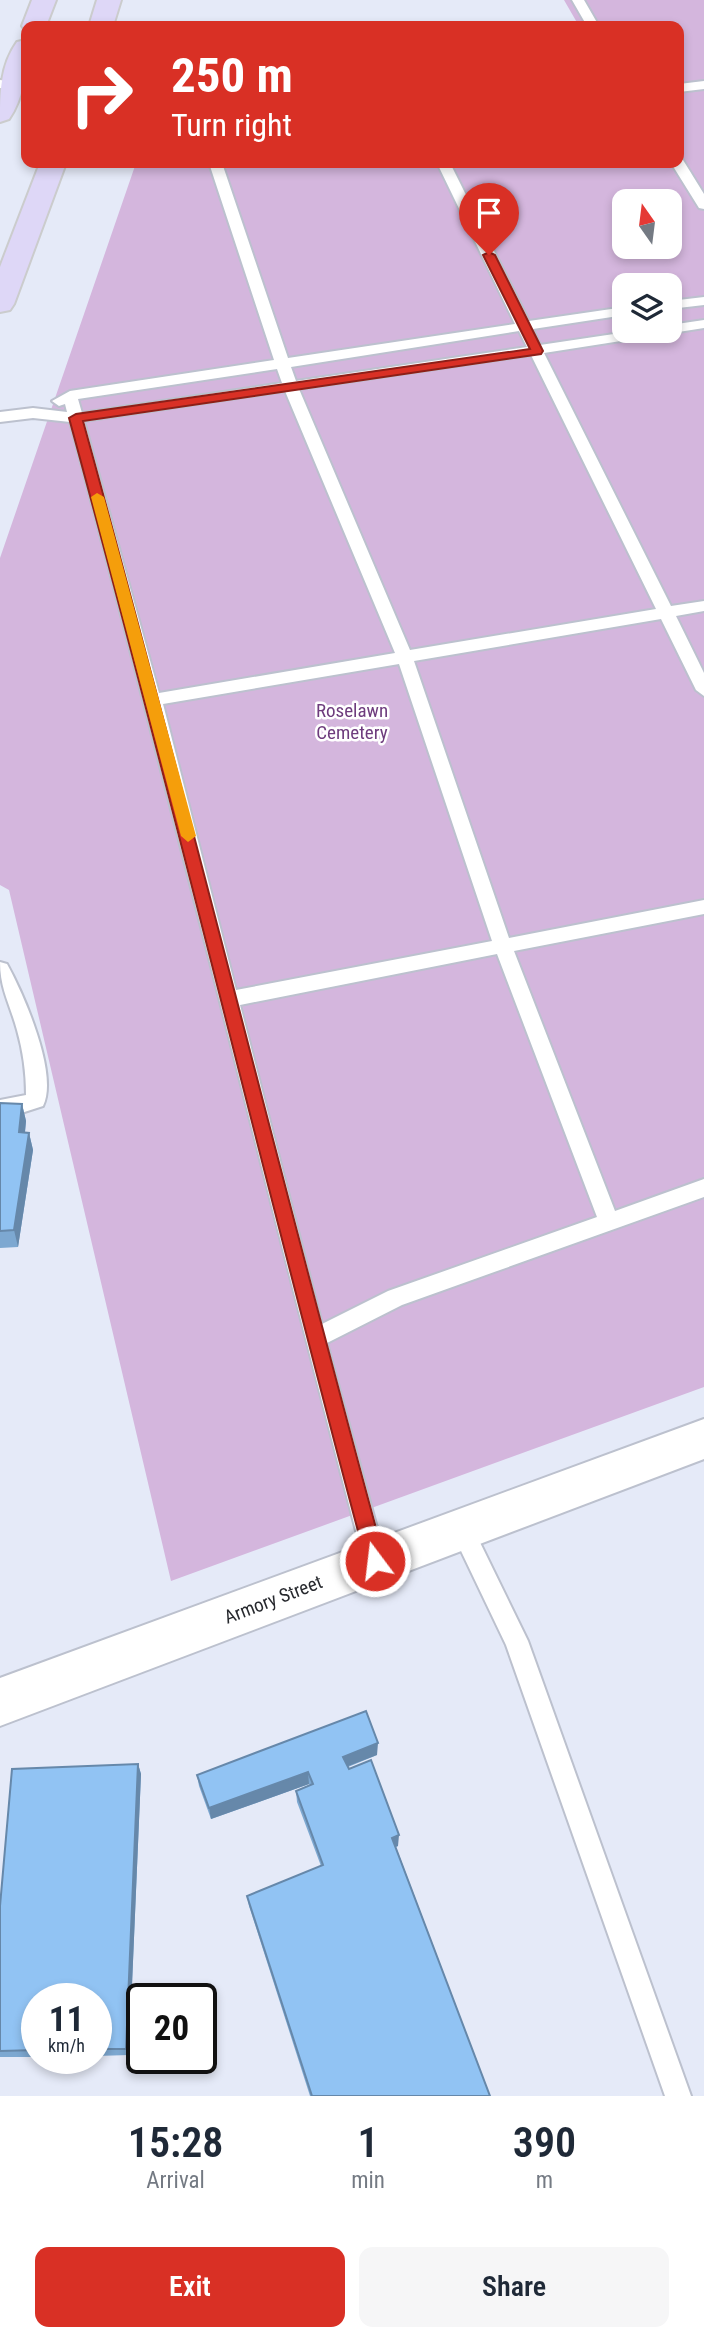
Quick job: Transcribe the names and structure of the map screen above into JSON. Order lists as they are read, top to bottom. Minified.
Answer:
{"streets":{"street":["Armory Street"]},"parks":["Roselawn Cemetery"],"north":"top","page":{"turn":["250 m","Turn right"],"speed":"11 km/h","limit":"20","eta":["15:28","Arrival","1","min","390","m"],"buttons":["Exit","Share"]}}
